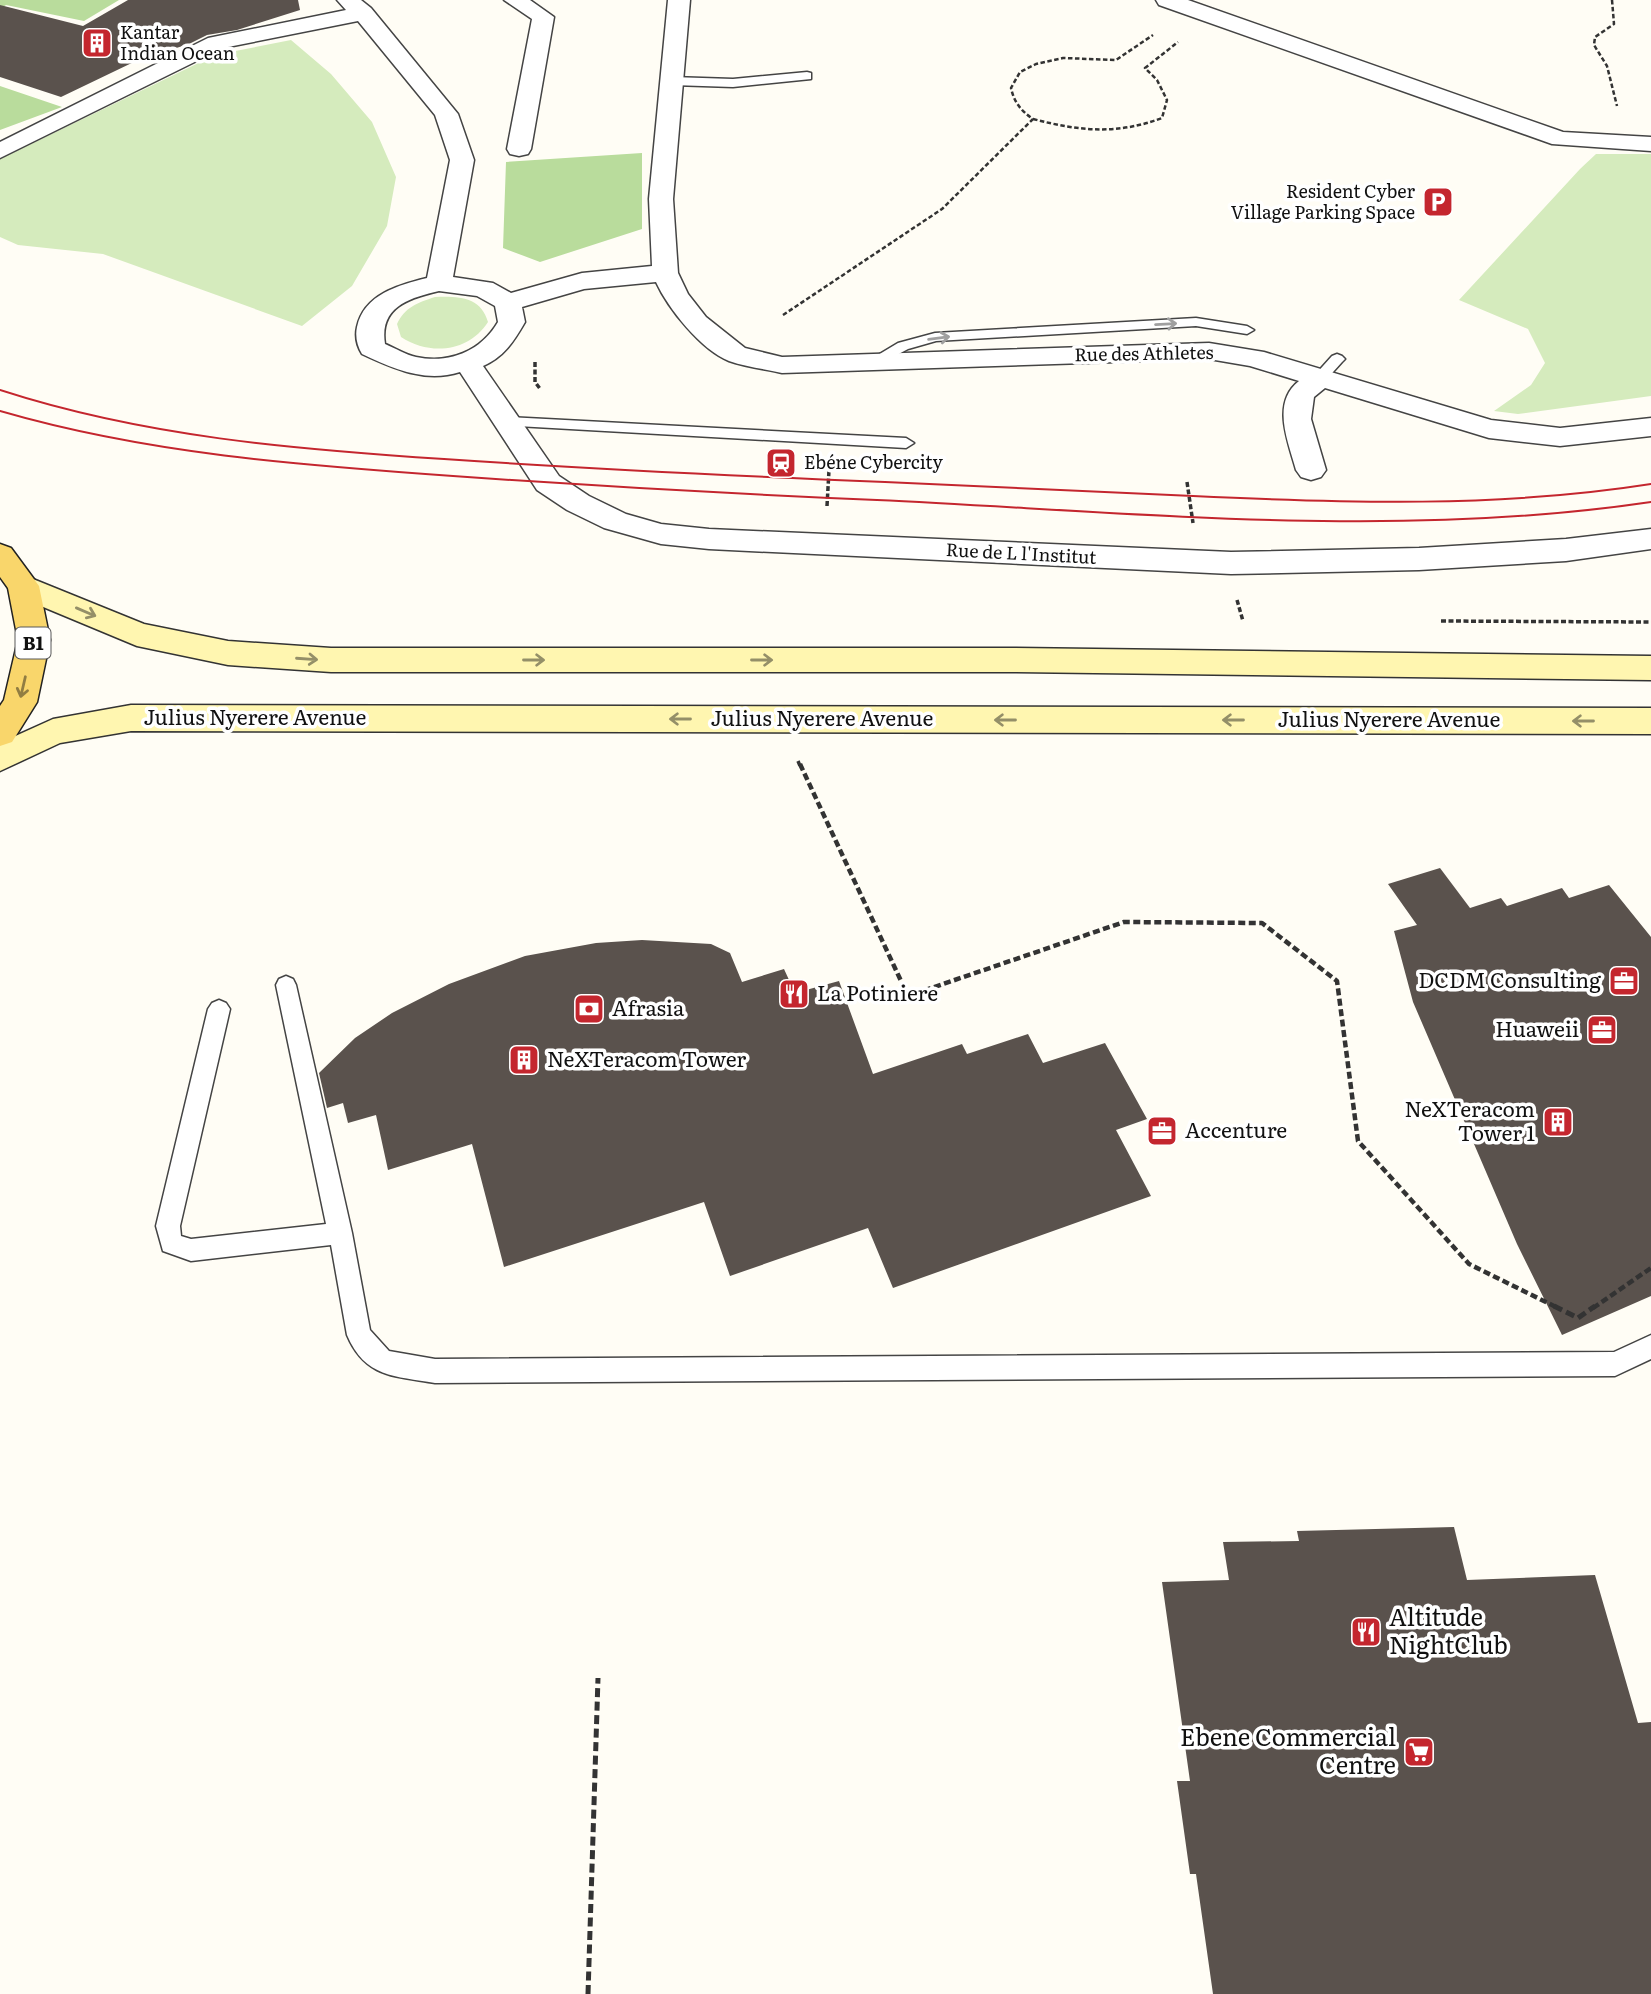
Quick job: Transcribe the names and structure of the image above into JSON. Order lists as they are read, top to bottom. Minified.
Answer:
{"streets":{"main road":["B1","Julius Nyerere Avenue"],"street":["Rue des Athletes","Rue de L l'Institut"]},"places":{"building":["Kantar Indian Ocean","NeXTeracom Tower","NeXTeracom Tower 1"],"parking":["Resident Cyber Village Parking Space"],"station":["Ebéne Cybercity"],"office":["DCDM Consulting","Huaweii","Accenture"],"restaurant":["La Potiniere","Altitude NightClub"],"bank":["Afrasia"],"supermarket":["Ebene Commercial Centre"]}}
